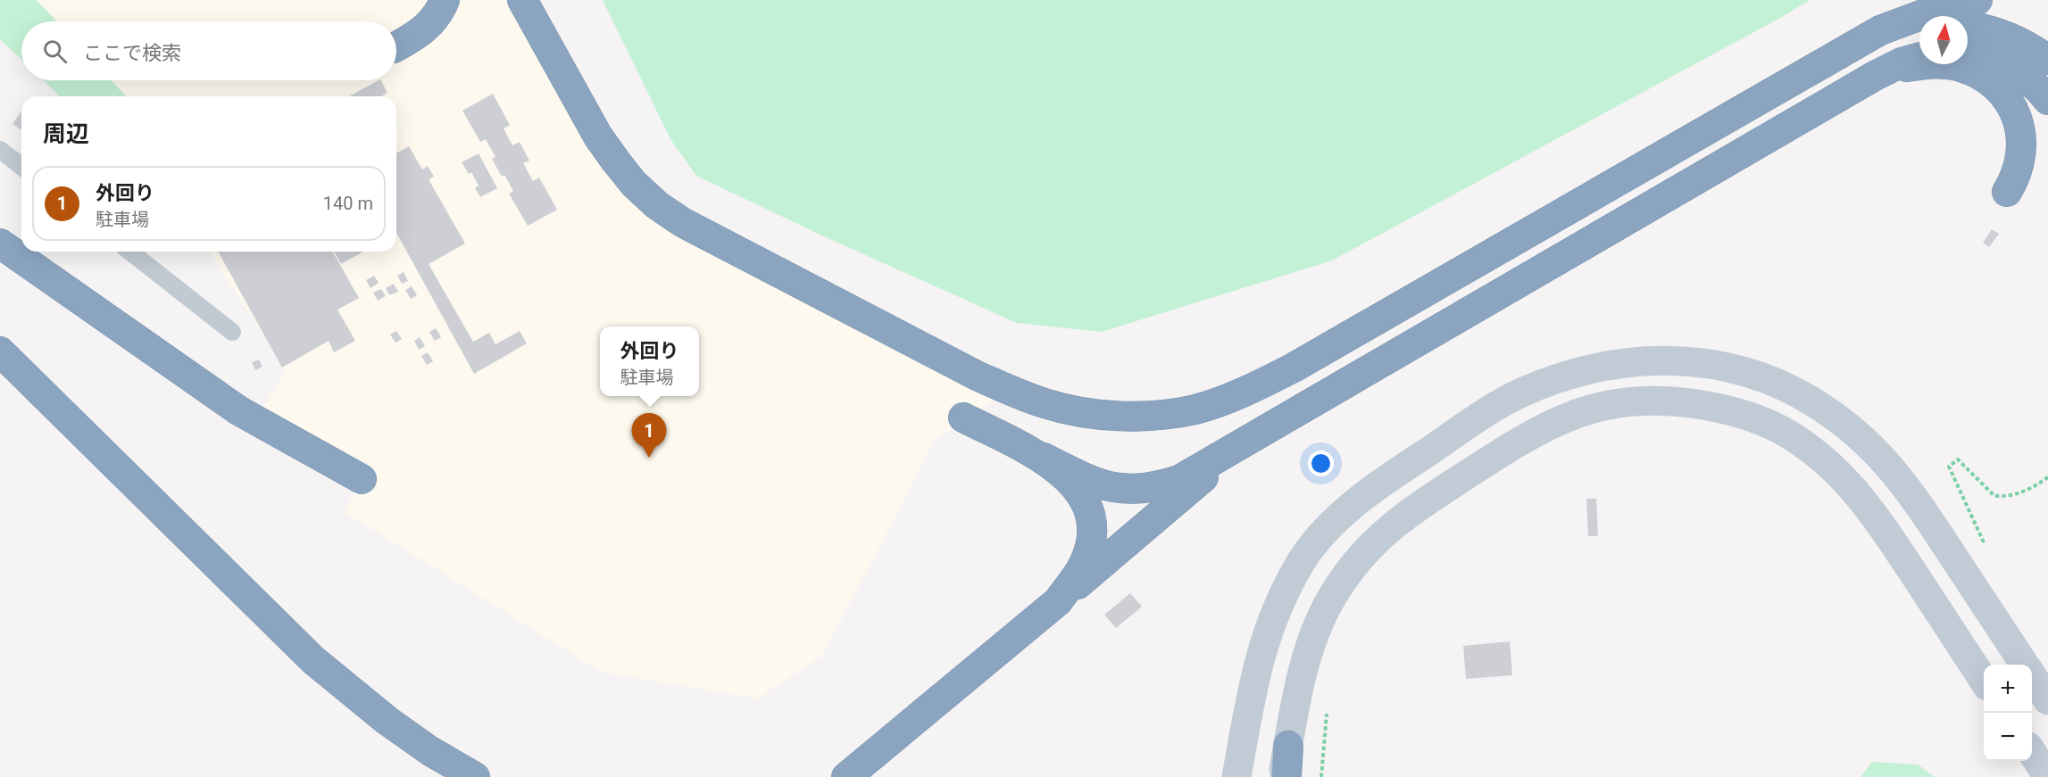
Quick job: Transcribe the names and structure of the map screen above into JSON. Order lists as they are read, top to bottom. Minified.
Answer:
{"north":"top","page":{"search":"ここで検索","heading":"周辺","list":[{"mark":"1","name":"外回り","note":"駐車場","value":"140 m"}],"popup":["外回り","駐車場"],"pins":"1","map_buttons":["+","−"]}}
